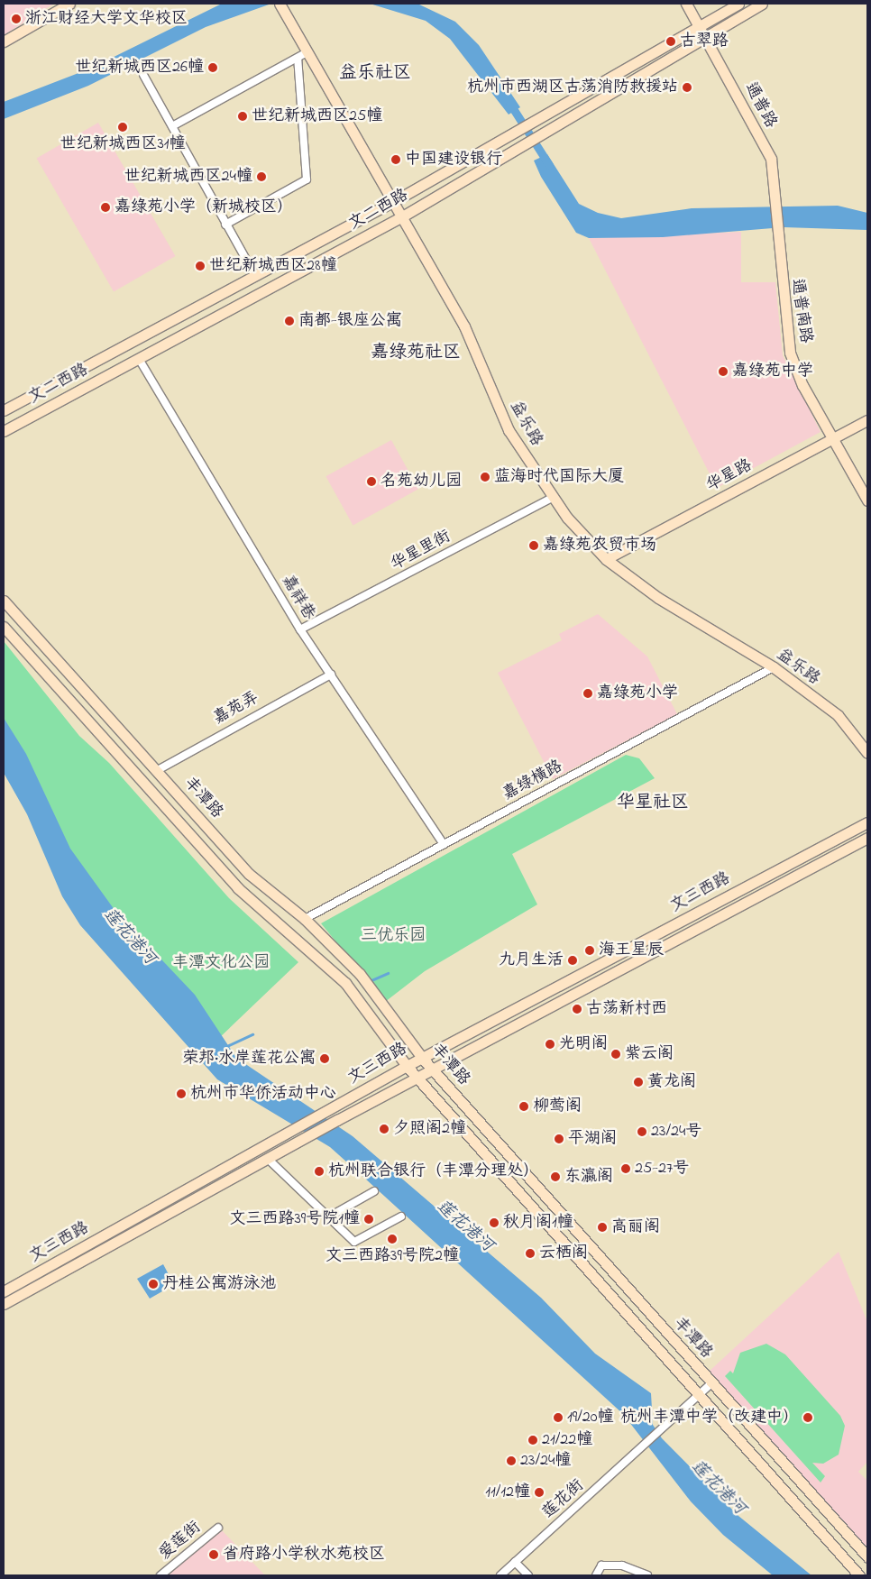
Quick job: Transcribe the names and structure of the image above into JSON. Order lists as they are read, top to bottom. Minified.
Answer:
{"streets":{"main road":["通普路","文二西路","通普南路","益乐路","华星路","丰潭路","文三西路"],"street":["华星里街","嘉祥巷","嘉苑弄","嘉绿横路","莲花街","爱莲街"]},"crossings":[["通普路","文二西路"],["通普路","通普南路"],["文二西路","益乐路"],["文二西路","嘉祥巷"],["通普南路","华星路"],["益乐路","华星路"],["益乐路","华星里街"],["益乐路","嘉绿横路"],["华星里街","嘉祥巷"],["嘉祥巷","嘉苑弄"],["嘉祥巷","嘉绿横路"],["嘉苑弄","丰潭路"],["嘉绿横路","丰潭路"],["丰潭路","文三西路"],["丰潭路","莲花街"]],"districts":["益乐社区","嘉绿苑社区","华星社区"],"water":["莲花港河"],"parks":["三优乐园","丰潭文化公园"],"places":["浙江财经大学文华校区","古翠路","世纪新城西区26幢","杭州市西湖区古荡消防救援站","世纪新城西区25幢","世纪新城西区31幢","中国建设银行","世纪新城西区24幢","嘉绿苑小学（新城校区）","世纪新城西区28幢","南都-银座公寓","嘉绿苑中学","蓝海时代国际大厦","名苑幼儿园","嘉绿苑农贸市场","嘉绿苑小学","海王星辰","九月生活","古荡新村西","光明阁","紫云阁","荣邦·水岸莲花公寓","黄龙阁","杭州市华侨活动中心","柳莺阁","夕照阁2幢","23/24号","平湖阁","25-27号","杭州联合银行（丰潭分理处）","东瀛阁","文三西路39号院1幢","秋月阁1幢","高丽阁","文三西路39号院2幢","云栖阁","丹桂公寓游泳池","19/20幢","杭州丰潭中学（改建中）","21/22幢","23/24幢","11/12幢","省府路小学秋水苑校区"]}
